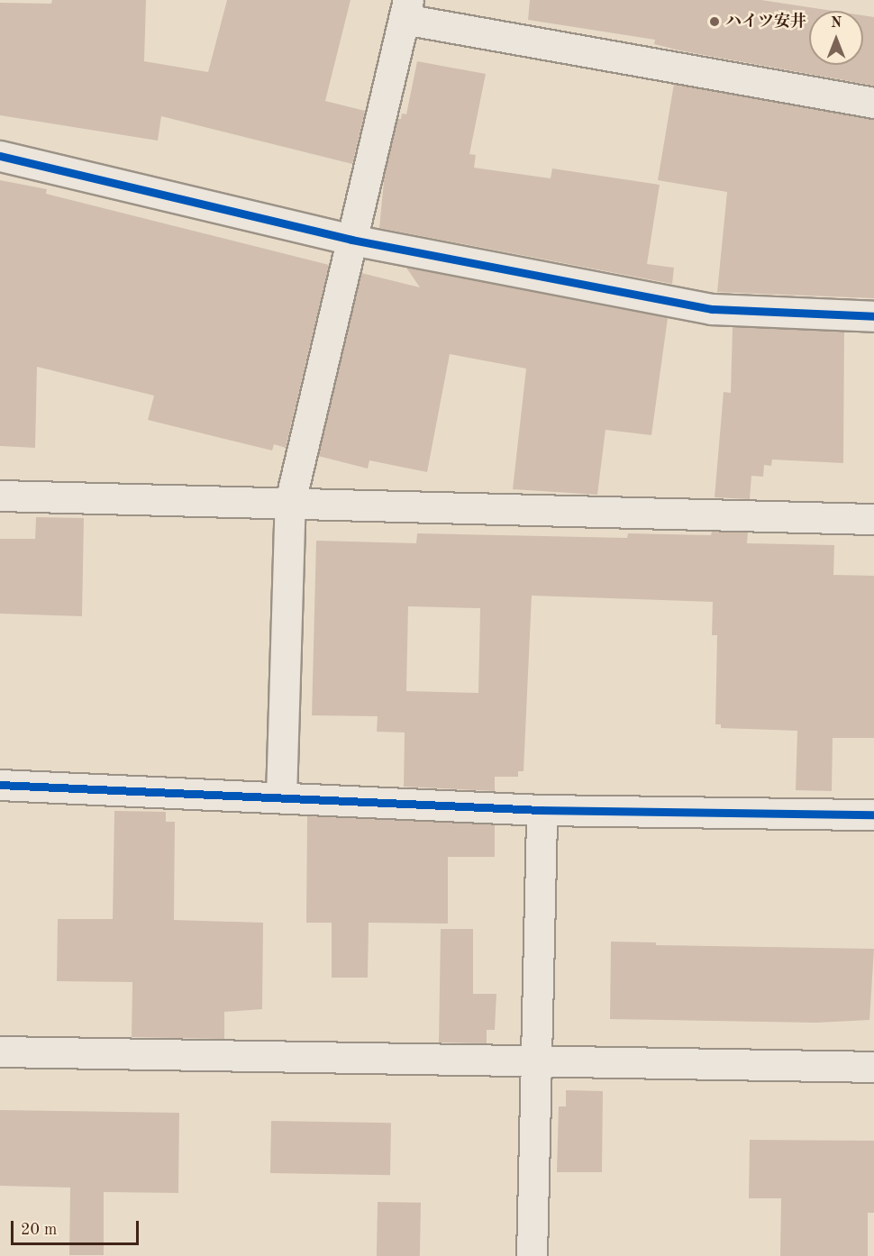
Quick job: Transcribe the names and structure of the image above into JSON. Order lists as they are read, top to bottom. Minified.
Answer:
{"places":["ハイツ安井"],"scale_bar":"20 m","north":"top"}
